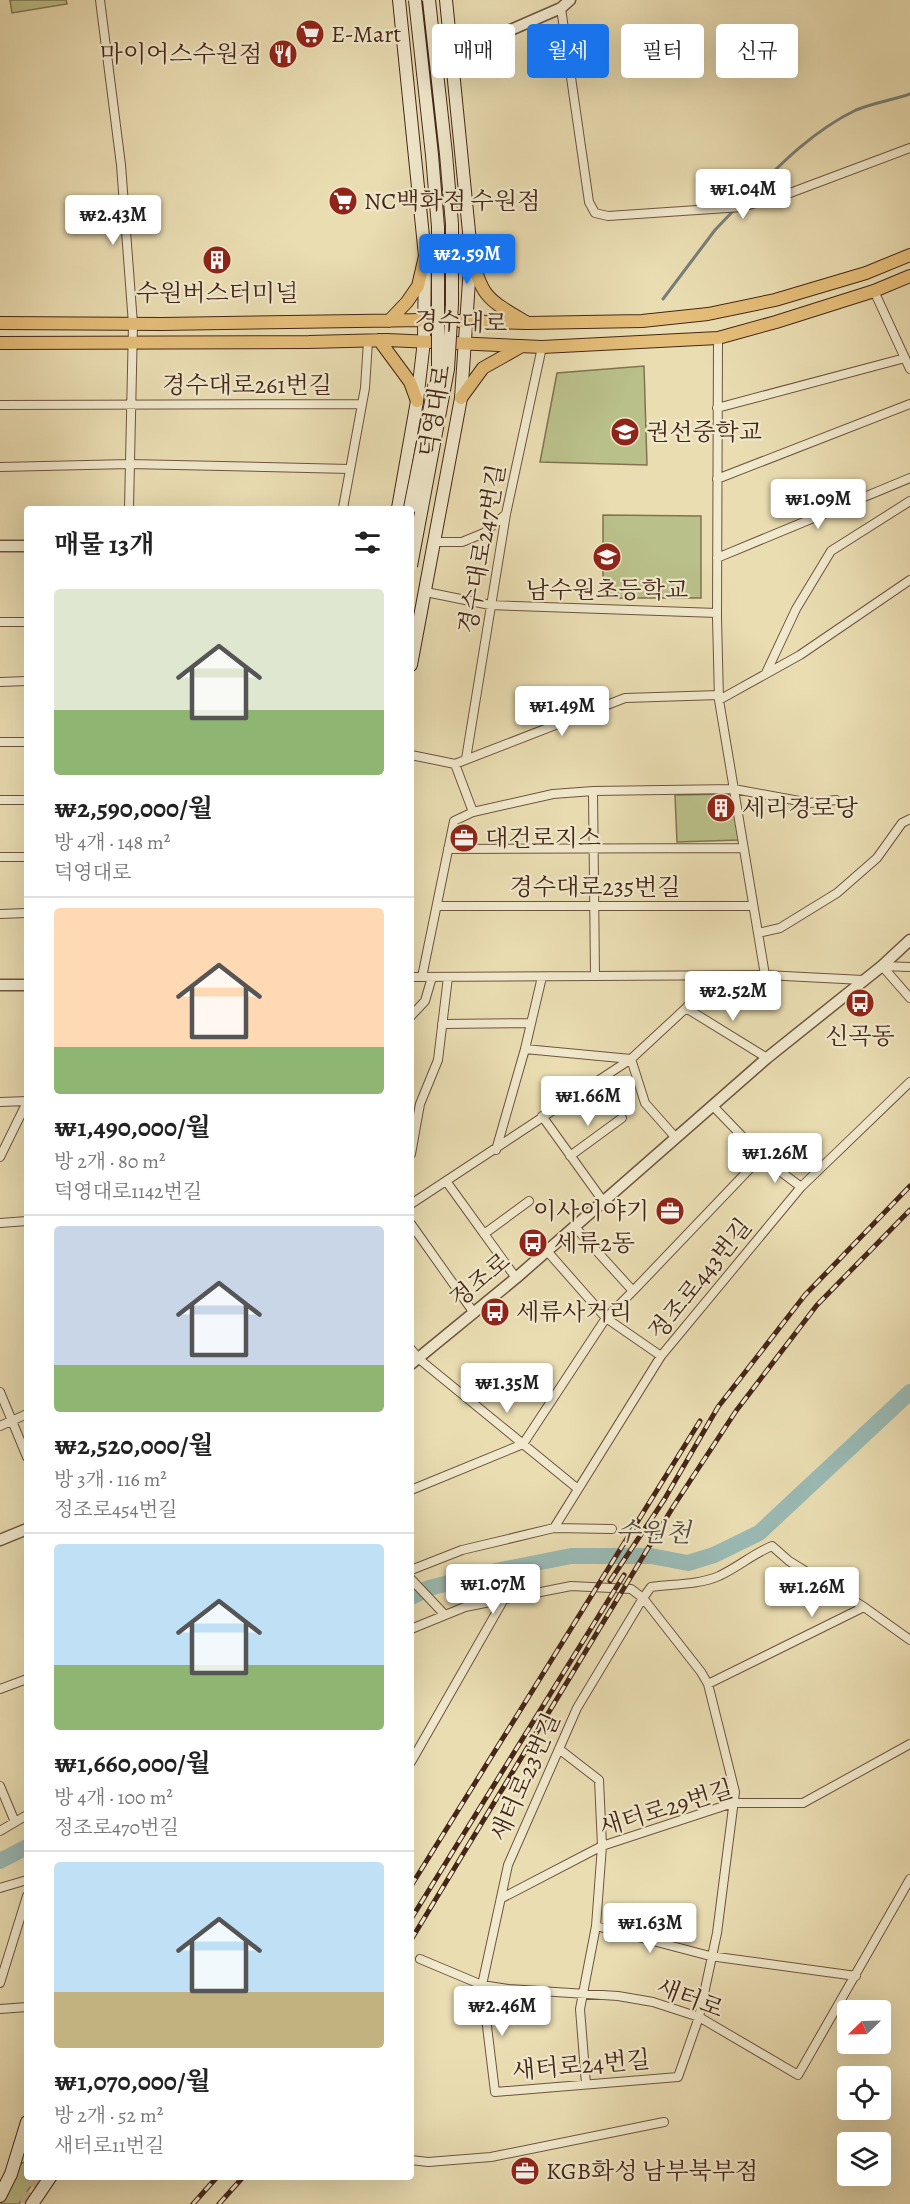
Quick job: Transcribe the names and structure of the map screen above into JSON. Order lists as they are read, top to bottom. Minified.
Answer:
{"streets":{"main road":["경수대로","덕영대로"],"street":["경수대로261번길","경수대로247번길","경수대로235번길","정조로443번길","정조로","새터로23번길","새터로29번길","새터로","새터로24번길"]},"crossings":[["경수대로","경수대로261번길"],["경수대로","덕영대로"],["경수대로","경수대로247번길"],["새터로23번길","새터로29번길"],["새터로23번길","새터로"],["새터로23번길","새터로24번길"],["새터로","새터로24번길"]],"water":["수원천"],"places":{"supermarket":["E-Mart","NC백화점 수원점"],"restaurant":["마이어스수원점"],"building":["수원버스터미널","세리경로당"],"school or university":["권선중학교","남수원초등학교"],"office":["대건로지스","이사이야기","KGB화성 남부북부점"],"bus stop":["신곡동","세류2동","세류사거리"]},"north":"bottom left","page":{"chip":["매매","월세","필터","신규"],"price":["₩1.04M","₩2.43M","₩2.59M","₩1.09M","₩1.49M","₩2.52M","₩1.66M","₩1.26M","₩1.35M","₩1.07M","₩1.26M","₩1.63M","₩2.46M"],"heading":"매물 13개","list":[{"name":"₩2,590,000/월","note":"방 4개 · 148 m² · 덕영대로"},{"name":"₩1,490,000/월","note":"방 2개 · 80 m² · 덕영대로1142번길"},{"name":"₩2,520,000/월","note":"방 3개 · 116 m² · 정조로454번길"},{"name":"₩1,660,000/월","note":"방 4개 · 100 m² · 정조로470번길"},{"name":"₩1,070,000/월","note":"방 2개 · 52 m² · 새터로11번길"}]}}
